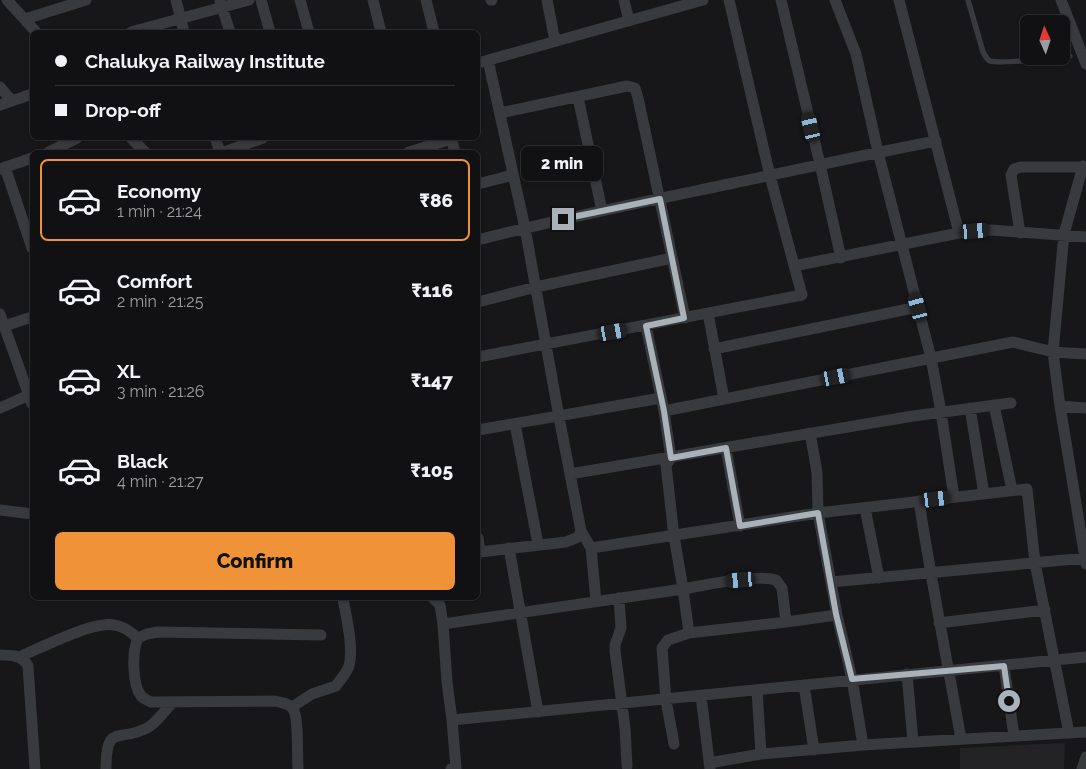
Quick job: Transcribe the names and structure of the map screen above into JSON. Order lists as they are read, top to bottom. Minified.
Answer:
{"north":"top","page":{"banner":["Chalukya Railway Institute","Drop-off"],"bubble":"2 min","list":[{"name":"Economy","note":"1 min · 21:24","value":"₹86"},{"name":"Comfort","note":"2 min · 21:25","value":"₹116"},{"name":"XL","note":"3 min · 21:26","value":"₹147"},{"name":"Black","note":"4 min · 21:27","value":"₹105"}],"buttons":"Confirm"}}
